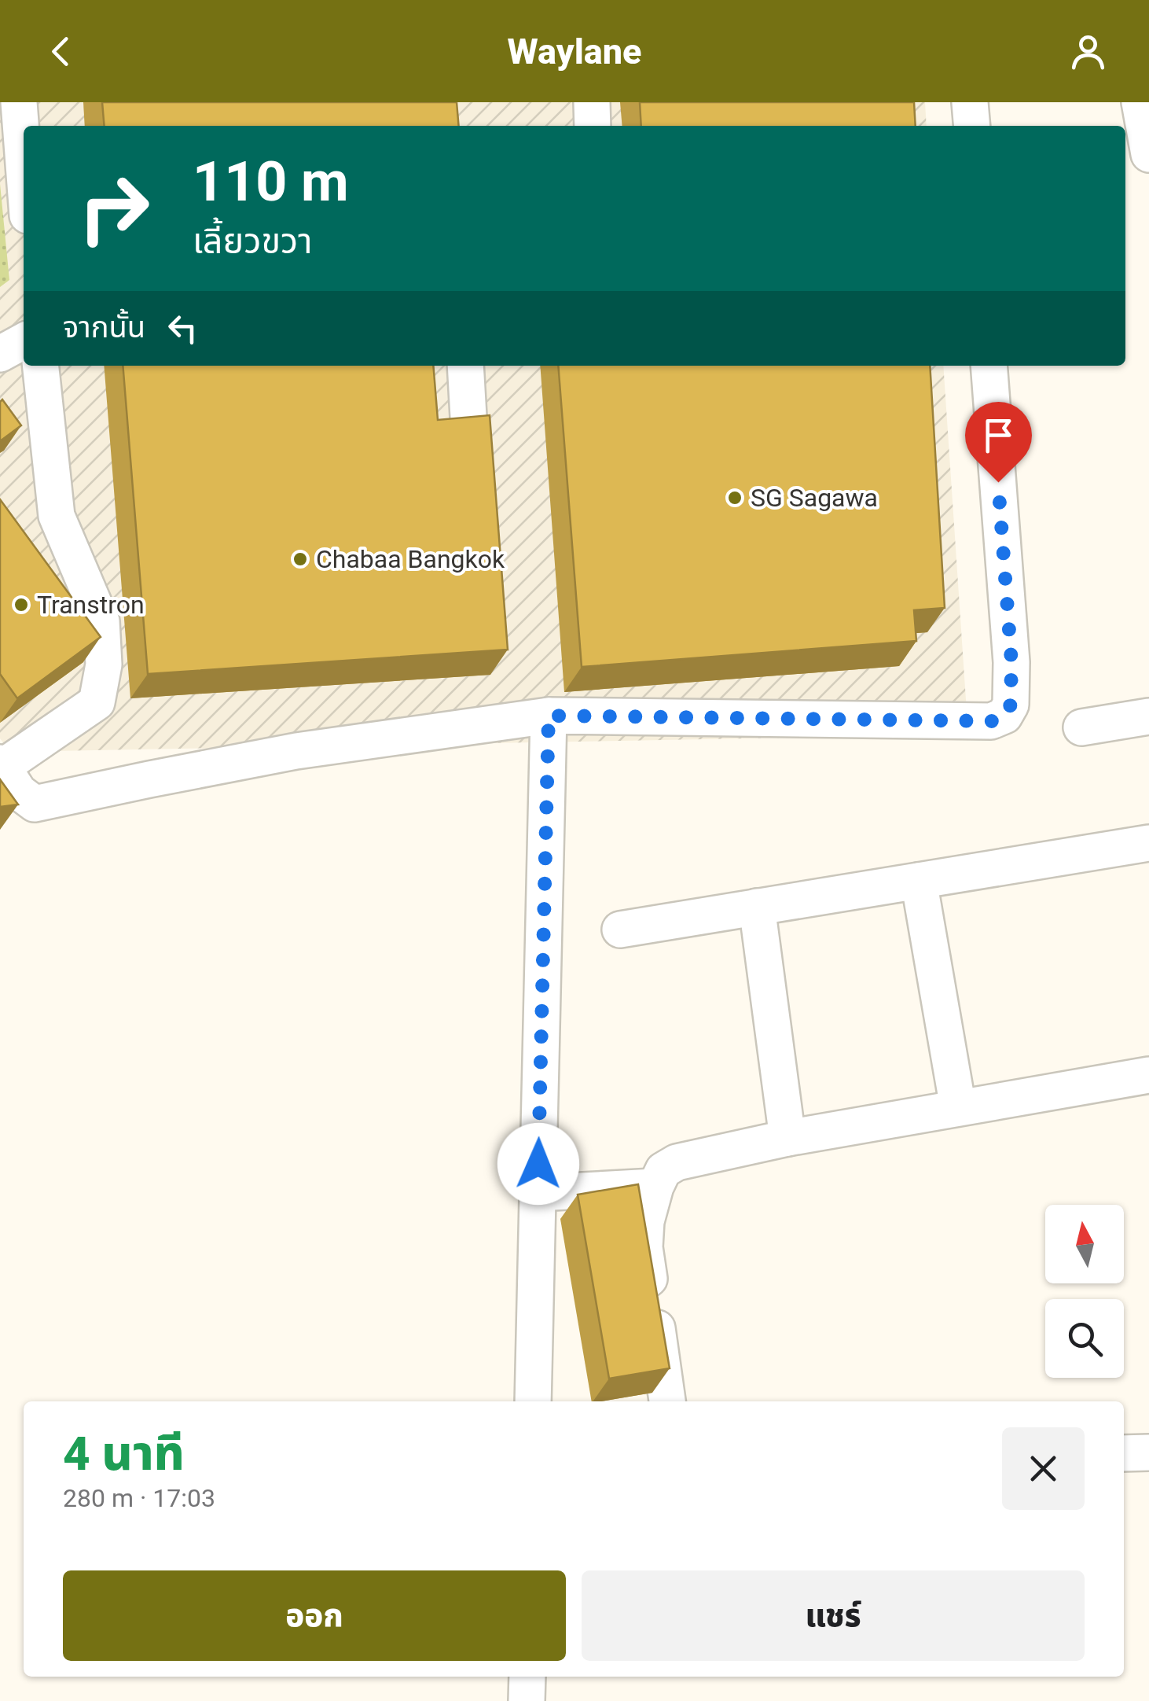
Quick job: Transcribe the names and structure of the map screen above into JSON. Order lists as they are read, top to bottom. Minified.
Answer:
{"places":["SG Sagawa","Chabaa Bangkok","Transtron"],"north":"top","page":{"header":"Waylane","turn":["110 m","เลี้ยวขวา"],"then":"จากนั้น","heading":["4 นาที","280 m · 17:03"],"buttons":["ออก","แชร์"]}}
